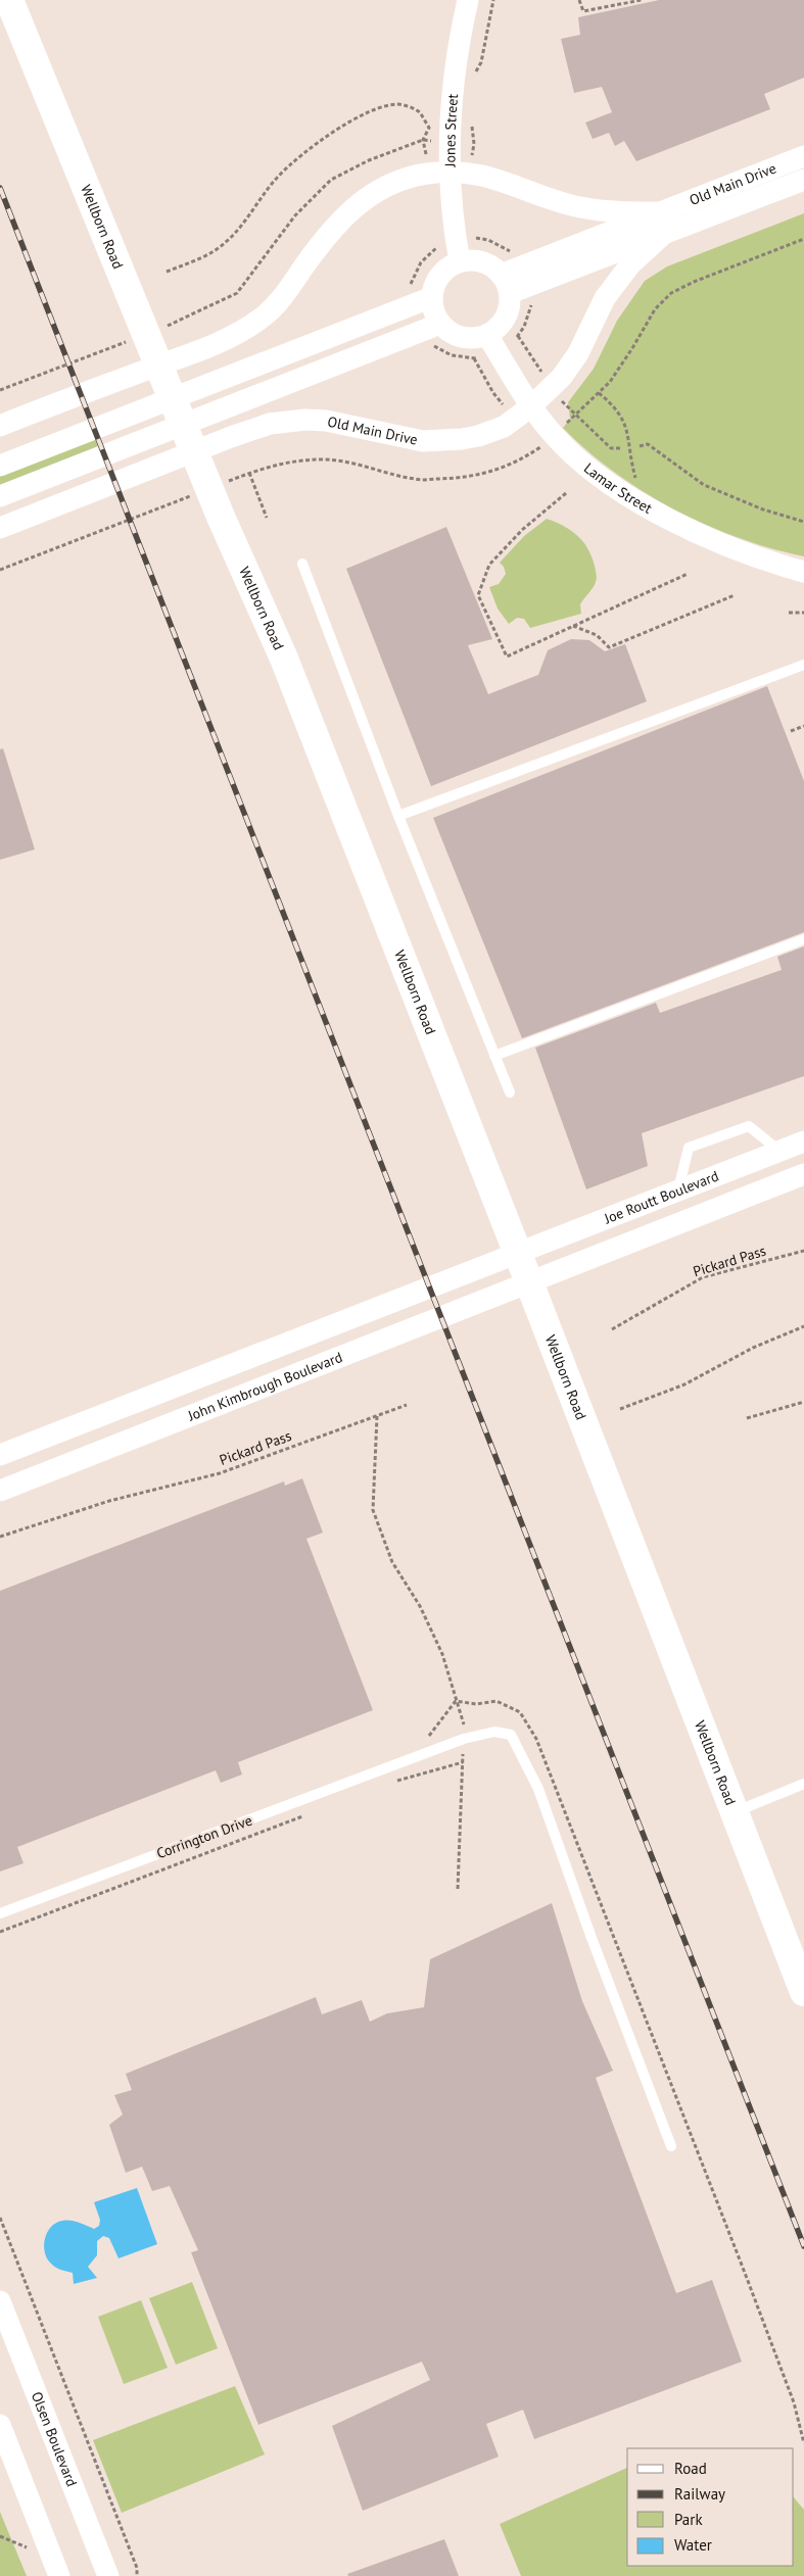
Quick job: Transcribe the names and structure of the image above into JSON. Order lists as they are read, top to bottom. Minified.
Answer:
{"streets":{"main road":["Wellborn Road"],"street":["Jones Street","Old Main Drive","Lamar Street","Joe Routt Boulevard","John Kimbrough Boulevard","Olsen Boulevard"],"lane":["Corrington Drive"],"path":["Pickard Pass"]},"crossings":[["Jones Street","Old Main Drive"],["Jones Street","Lamar Street"],["Old Main Drive","Lamar Street"],["Wellborn Road","Joe Routt Boulevard"],["Wellborn Road","John Kimbrough Boulevard"],["Joe Routt Boulevard","John Kimbrough Boulevard"]],"legend":["Road","Railway","Park","Water"]}
